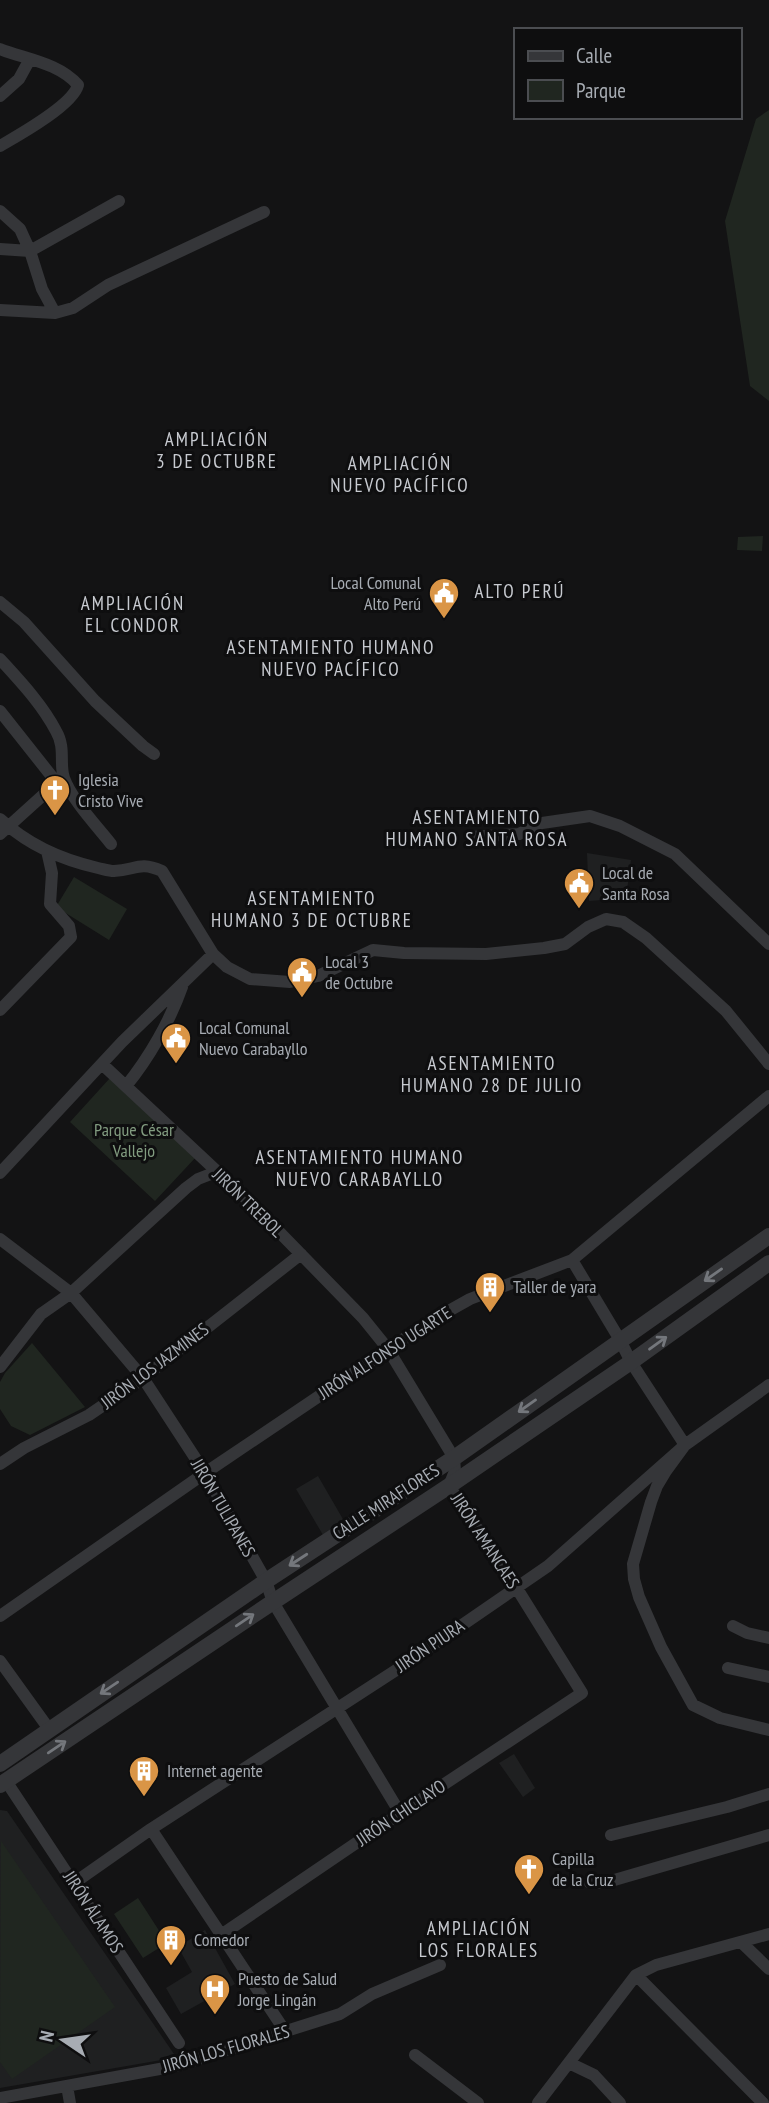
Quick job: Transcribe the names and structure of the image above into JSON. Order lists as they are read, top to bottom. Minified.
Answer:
{"streets":{"street":["JIRÓN TREBOL","JIRÓN ALFONSO UGARTE","JIRÓN LOS JAZMINES","CALLE MIRAFLORES","JIRÓN TULIPANES","JIRÓN AMANCAES","JIRÓN PIURA","JIRÓN CHICLAYO","JIRÓN ÁLAMOS","JIRÓN LOS FLORALES"]},"crossings":[["JIRÓN TREBOL","JIRÓN ALFONSO UGARTE"],["JIRÓN TREBOL","JIRÓN LOS JAZMINES"],["JIRÓN ALFONSO UGARTE","JIRÓN TULIPANES"],["JIRÓN LOS JAZMINES","JIRÓN TULIPANES"],["CALLE MIRAFLORES","JIRÓN TULIPANES"],["CALLE MIRAFLORES","JIRÓN AMANCAES"],["CALLE MIRAFLORES","JIRÓN ÁLAMOS"],["JIRÓN TULIPANES","JIRÓN PIURA"],["JIRÓN TULIPANES","JIRÓN CHICLAYO"],["JIRÓN AMANCAES","JIRÓN PIURA"],["JIRÓN AMANCAES","JIRÓN CHICLAYO"],["JIRÓN PIURA","JIRÓN ÁLAMOS"]],"districts":["AMPLIACIÓN 3 DE OCTUBRE","AMPLIACIÓN NUEVO PACÍFICO","ALTO PERÚ","AMPLIACIÓN EL CONDOR","ASENTAMIENTO HUMANO NUEVO PACÍFICO","ASENTAMIENTO HUMANO SANTA ROSA","ASENTAMIENTO HUMANO 3 DE OCTUBRE","ASENTAMIENTO HUMANO 28 DE JULIO","ASENTAMIENTO HUMANO NUEVO CARABAYLLO","AMPLIACIÓN LOS FLORALES"],"parks":["Parque César Vallejo"],"places":{"public building":["Local Comunal Alto Perú","Local de Santa Rosa","Local 3 de Octubre","Local Comunal Nuevo Carabayllo"],"church":["Iglesia Cristo Vive","Capilla de la Cruz"],"building":["Taller de yara","Internet agente","Comedor"],"hospital":["Puesto de Salud Jorge Lingán"]},"legend":["Calle","Parque"],"north":"left"}
